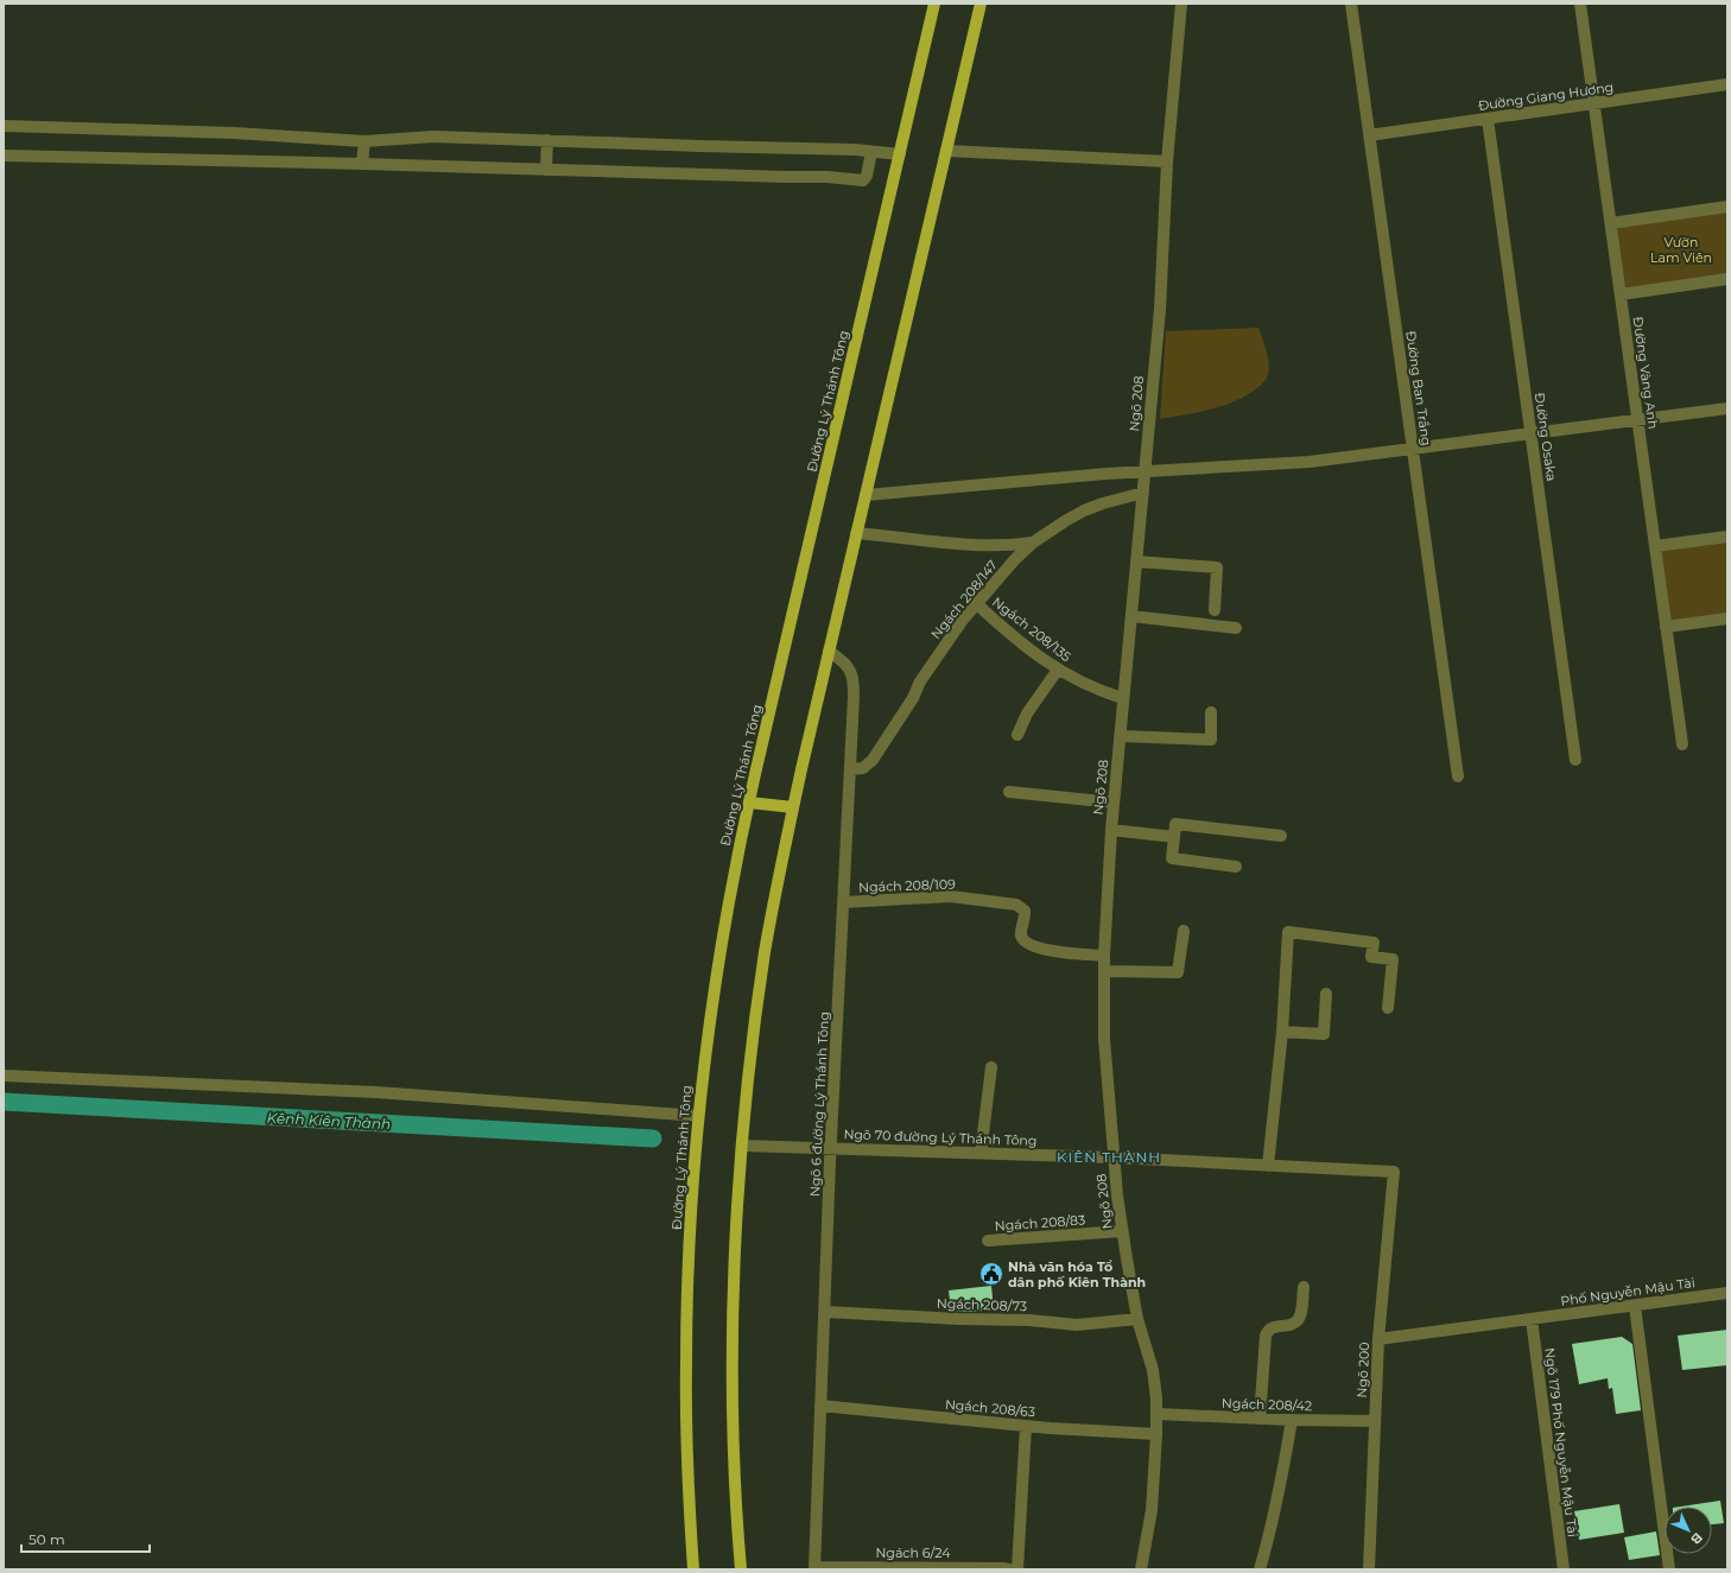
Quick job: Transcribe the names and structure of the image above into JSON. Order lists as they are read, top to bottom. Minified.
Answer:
{"streets":{"main road":["Đường Lý Thánh Tông"],"street":["Đường Giang Hương","Đường Vàng Anh","Đường Ban Trắng","Ngõ 208","Đường Osaka","Ngách 208/147","Ngách 208/135","Ngách 208/109","Ngõ 6 đường Lý Thánh Tông","Ngõ 70 đường Lý Thánh Tông","Ngách 208/83","Phố Nguyễn Mậu Tài","Ngách 208/73","Ngõ 200","Ngách 208/42","Ngách 208/63","Ngõ 179 Phố Nguyễn Mậu Tài","Ngách 6/24"]},"crossings":[["Đường Giang Hương","Đường Vàng Anh"],["Đường Giang Hương","Đường Ban Trắng"],["Đường Giang Hương","Đường Osaka"],["Ngõ 208","Ngách 208/147"],["Ngõ 208","Ngách 208/135"],["Ngõ 208","Ngách 208/109"],["Ngõ 208","Ngõ 70 đường Lý Thánh Tông"],["Ngõ 208","Ngách 208/83"],["Ngõ 208","Ngách 208/73"],["Ngõ 208","Ngách 208/42"],["Ngõ 208","Ngách 208/63"],["Ngách 208/147","Ngách 208/135"],["Ngách 208/147","Ngõ 6 đường Lý Thánh Tông"],["Ngách 208/109","Ngõ 6 đường Lý Thánh Tông"],["Ngõ 6 đường Lý Thánh Tông","Ngõ 70 đường Lý Thánh Tông"],["Ngõ 6 đường Lý Thánh Tông","Ngách 208/73"],["Ngõ 6 đường Lý Thánh Tông","Ngách 208/63"],["Ngõ 6 đường Lý Thánh Tông","Ngách 6/24"],["Ngõ 70 đường Lý Thánh Tông","Ngõ 200"],["Phố Nguyễn Mậu Tài","Ngõ 200"],["Phố Nguyễn Mậu Tài","Ngõ 179 Phố Nguyễn Mậu Tài"],["Ngõ 200","Ngách 208/42"]],"districts":["KIÊN THÀNH"],"water":["Kênh Kiên Thành"],"parks":["Vườn Lam Viên"],"places":{"public building":["Nhà văn hóa Tổ dân phố Kiên Thành"]},"scale_bar":"50 m","north":"bottom right"}
